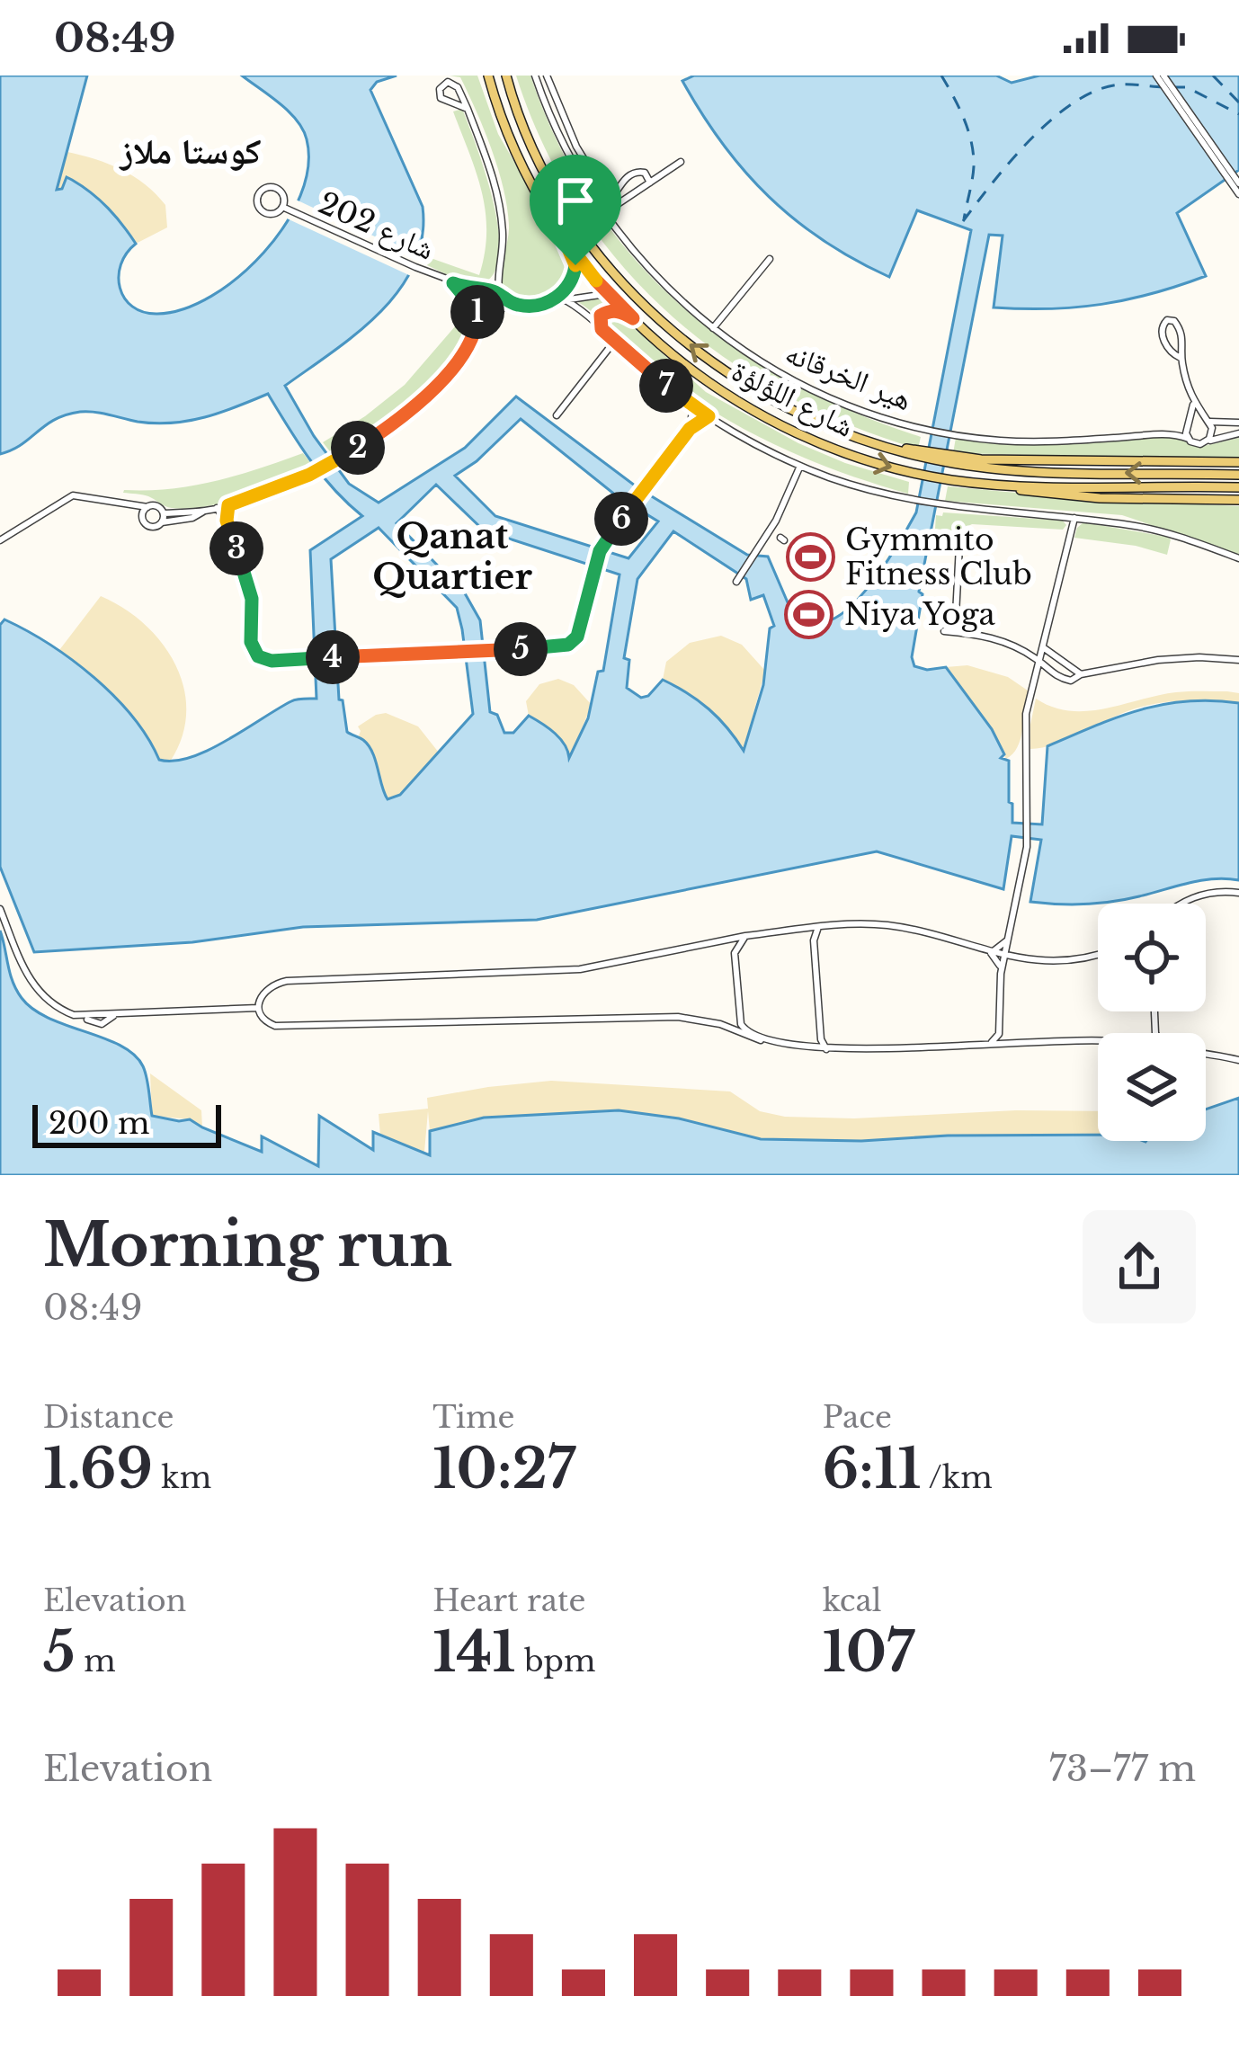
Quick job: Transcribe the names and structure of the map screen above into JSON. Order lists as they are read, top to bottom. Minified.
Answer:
{"streets":{"main road":["شارع اللؤلؤة"],"street":["شارع 202","هير الخرقانه"]},"districts":["كوستا ملاز","Qanat Quartier"],"places":{"sports":["Gymmito Fitness Club","Niya Yoga"]},"scale_bar":"200 m","page":{"status":"08:49","pins":["1","7","2","6","3","5","4"],"scale":"200 m","heading":["Morning run","08:49"],"stats":[["Distance","1.69 km"],["Time","10:27"],["Pace","6:11 /km"],["Elevation","5 m"],["Heart rate","141 bpm"],["kcal","107"]],"chart":["Elevation","73–77 m"]}}
